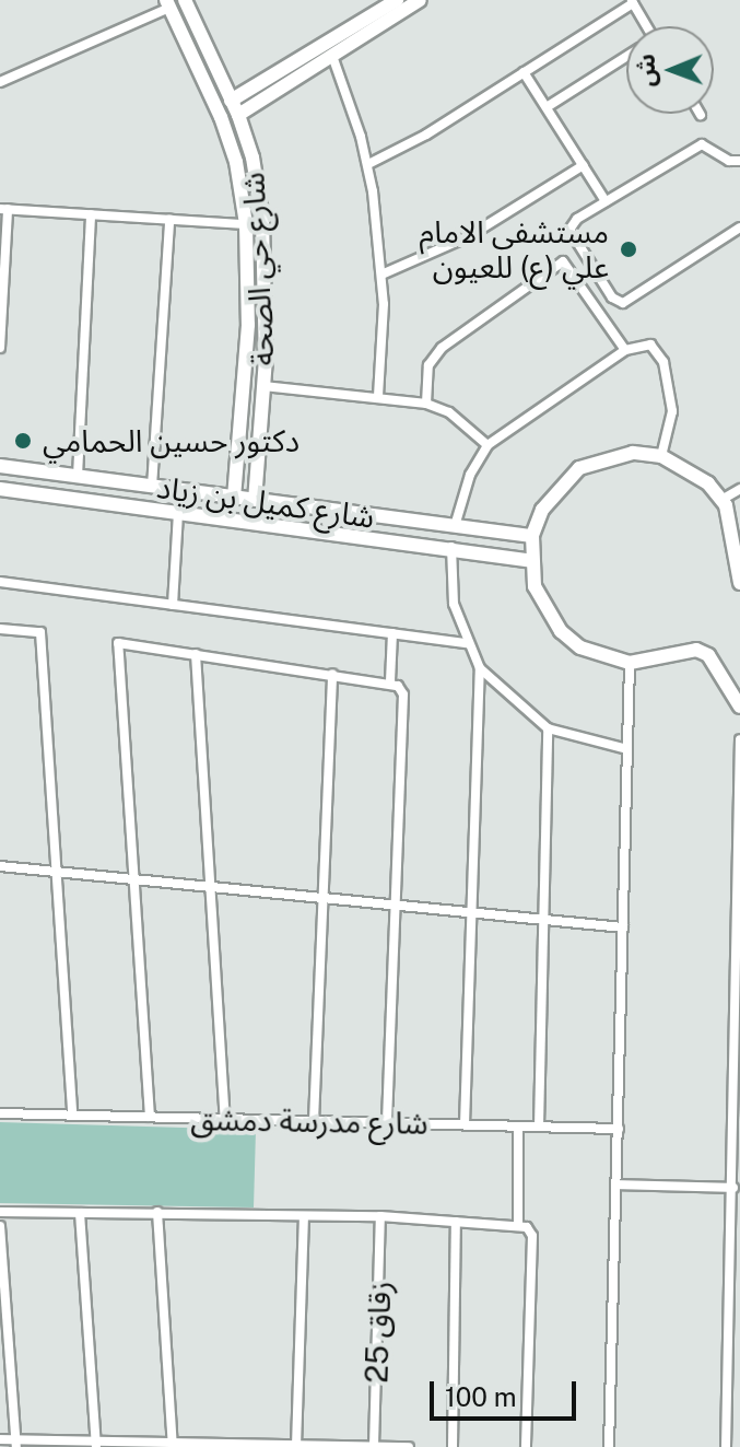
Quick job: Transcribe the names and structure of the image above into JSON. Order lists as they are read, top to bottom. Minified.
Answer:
{"streets":{"main road":["شارع حي الصحة","شارع كميل بن زياد"],"street":["شارع مدرسة دمشق","زقاق 25"]},"crossings":[["شارع حي الصحة","شارع كميل بن زياد"]],"places":["مستشفى الامام علي (ع) للعيون","دكتور حسين الحمامي"],"scale_bar":"100 m","north":"left"}
